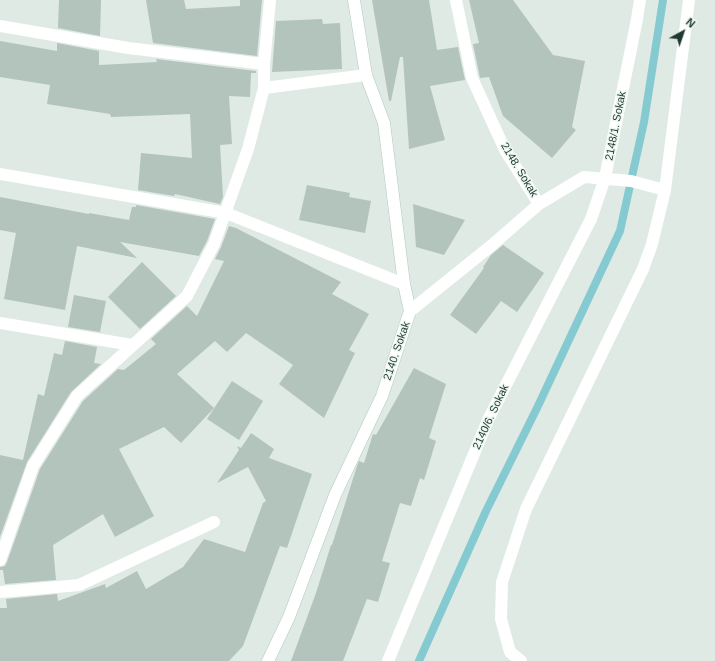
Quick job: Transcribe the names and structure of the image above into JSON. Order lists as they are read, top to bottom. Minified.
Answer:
{"streets":{"street":["2148/1. Sokak","2148. Sokak","2140. Sokak","2140/6. Sokak"]},"crossings":[["2148/1. Sokak","2140/6. Sokak"],["2148. Sokak","2140. Sokak"]],"north":"top right"}
